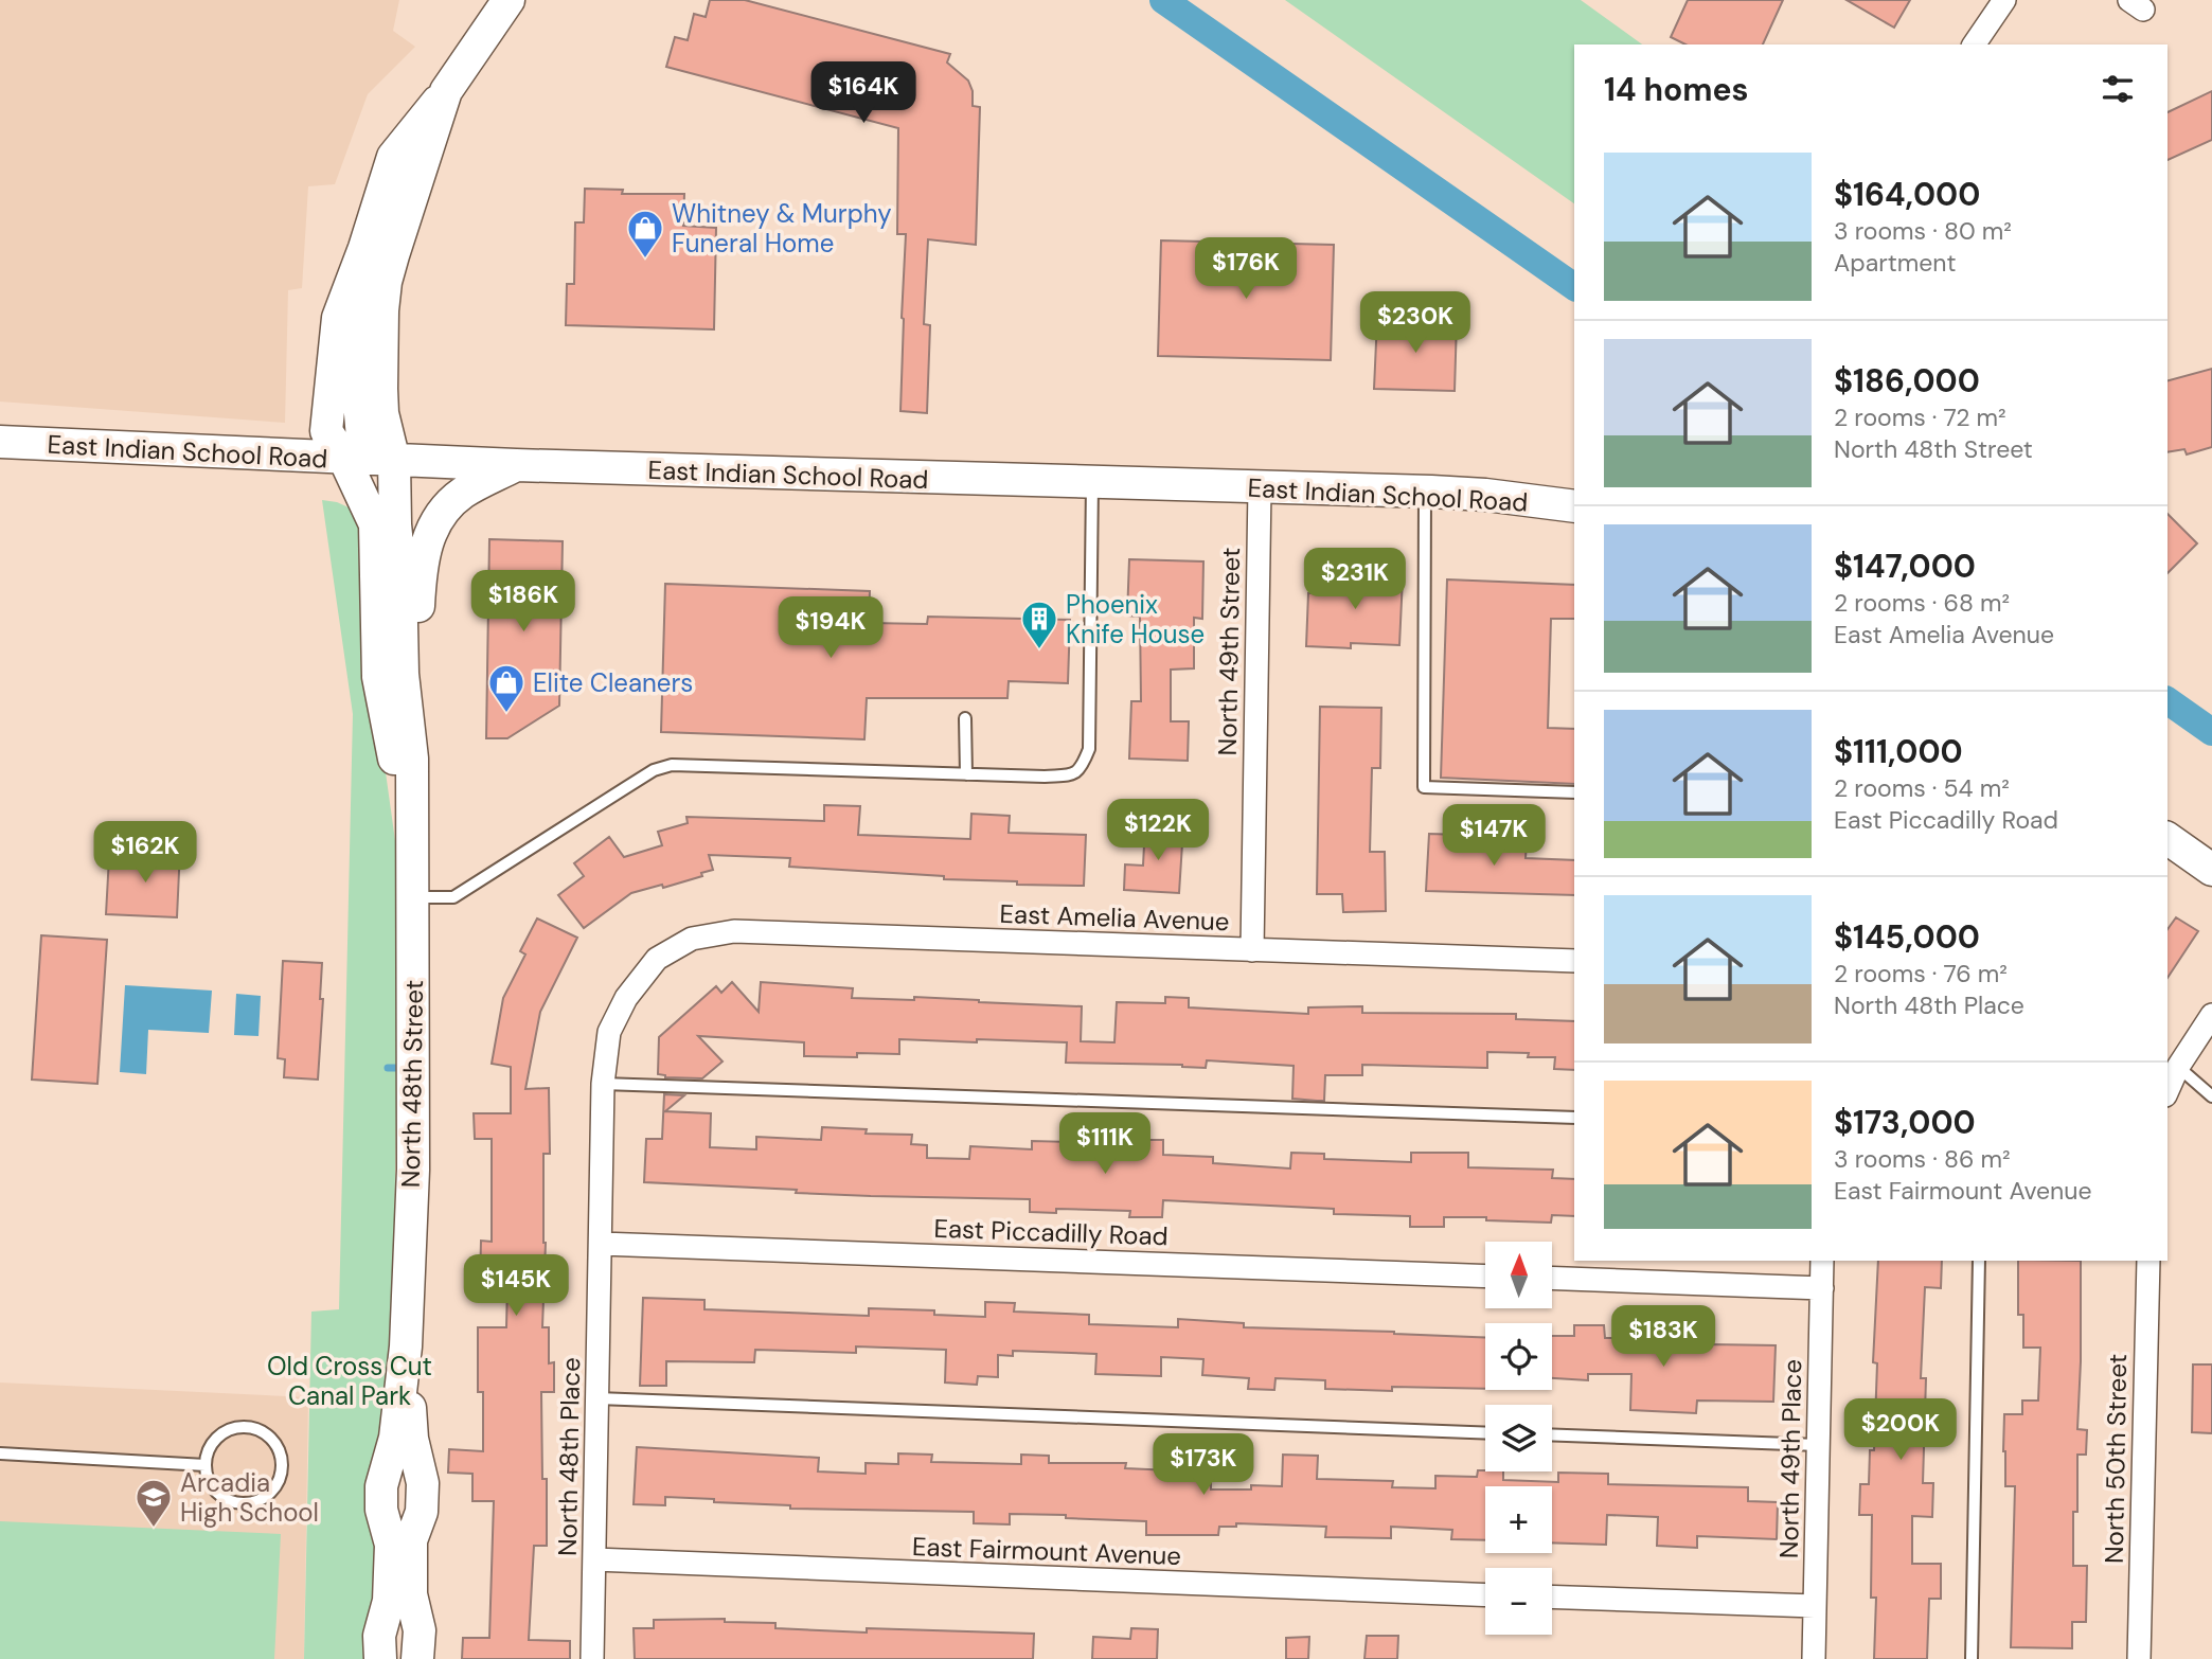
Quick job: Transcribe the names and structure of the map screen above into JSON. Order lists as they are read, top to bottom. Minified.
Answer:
{"streets":{"street":["East Indian School Road","North 49th Street","East Amelia Avenue","North 48th Street","East Piccadilly Road","North 48th Place","North 49th Place","North 50th Street","East Fairmount Avenue"]},"crossings":[["East Indian School Road","North 49th Street"],["East Indian School Road","North 48th Street"],["North 49th Street","East Amelia Avenue"],["East Amelia Avenue","North 48th Place"],["East Piccadilly Road","North 48th Place"],["North 48th Place","East Fairmount Avenue"]],"parks":["Old Cross Cut Canal Park"],"places":{"shop":["Whitney & Murphy Funeral Home","Elite Cleaners"],"building":["Phoenix Knife House"],"school or university":["Arcadia High School"]},"north":"top","page":{"heading":"14 homes","price":["$164K","$176K","$230K","$231K","$186K","$194K","$122K","$147K","$162K","$111K","$145K","$183K","$200K","$173K"],"list":[{"name":"$164,000","note":"3 rooms · 80 m² · Apartment"},{"name":"$186,000","note":"2 rooms · 72 m² · North 48th Street"},{"name":"$147,000","note":"2 rooms · 68 m² · East Amelia Avenue"},{"name":"$111,000","note":"2 rooms · 54 m² · East Piccadilly Road"},{"name":"$145,000","note":"2 rooms · 76 m² · North 48th Place"},{"name":"$173,000","note":"3 rooms · 86 m² · East Fairmount Avenue"}],"map_buttons":["+","−"]}}
